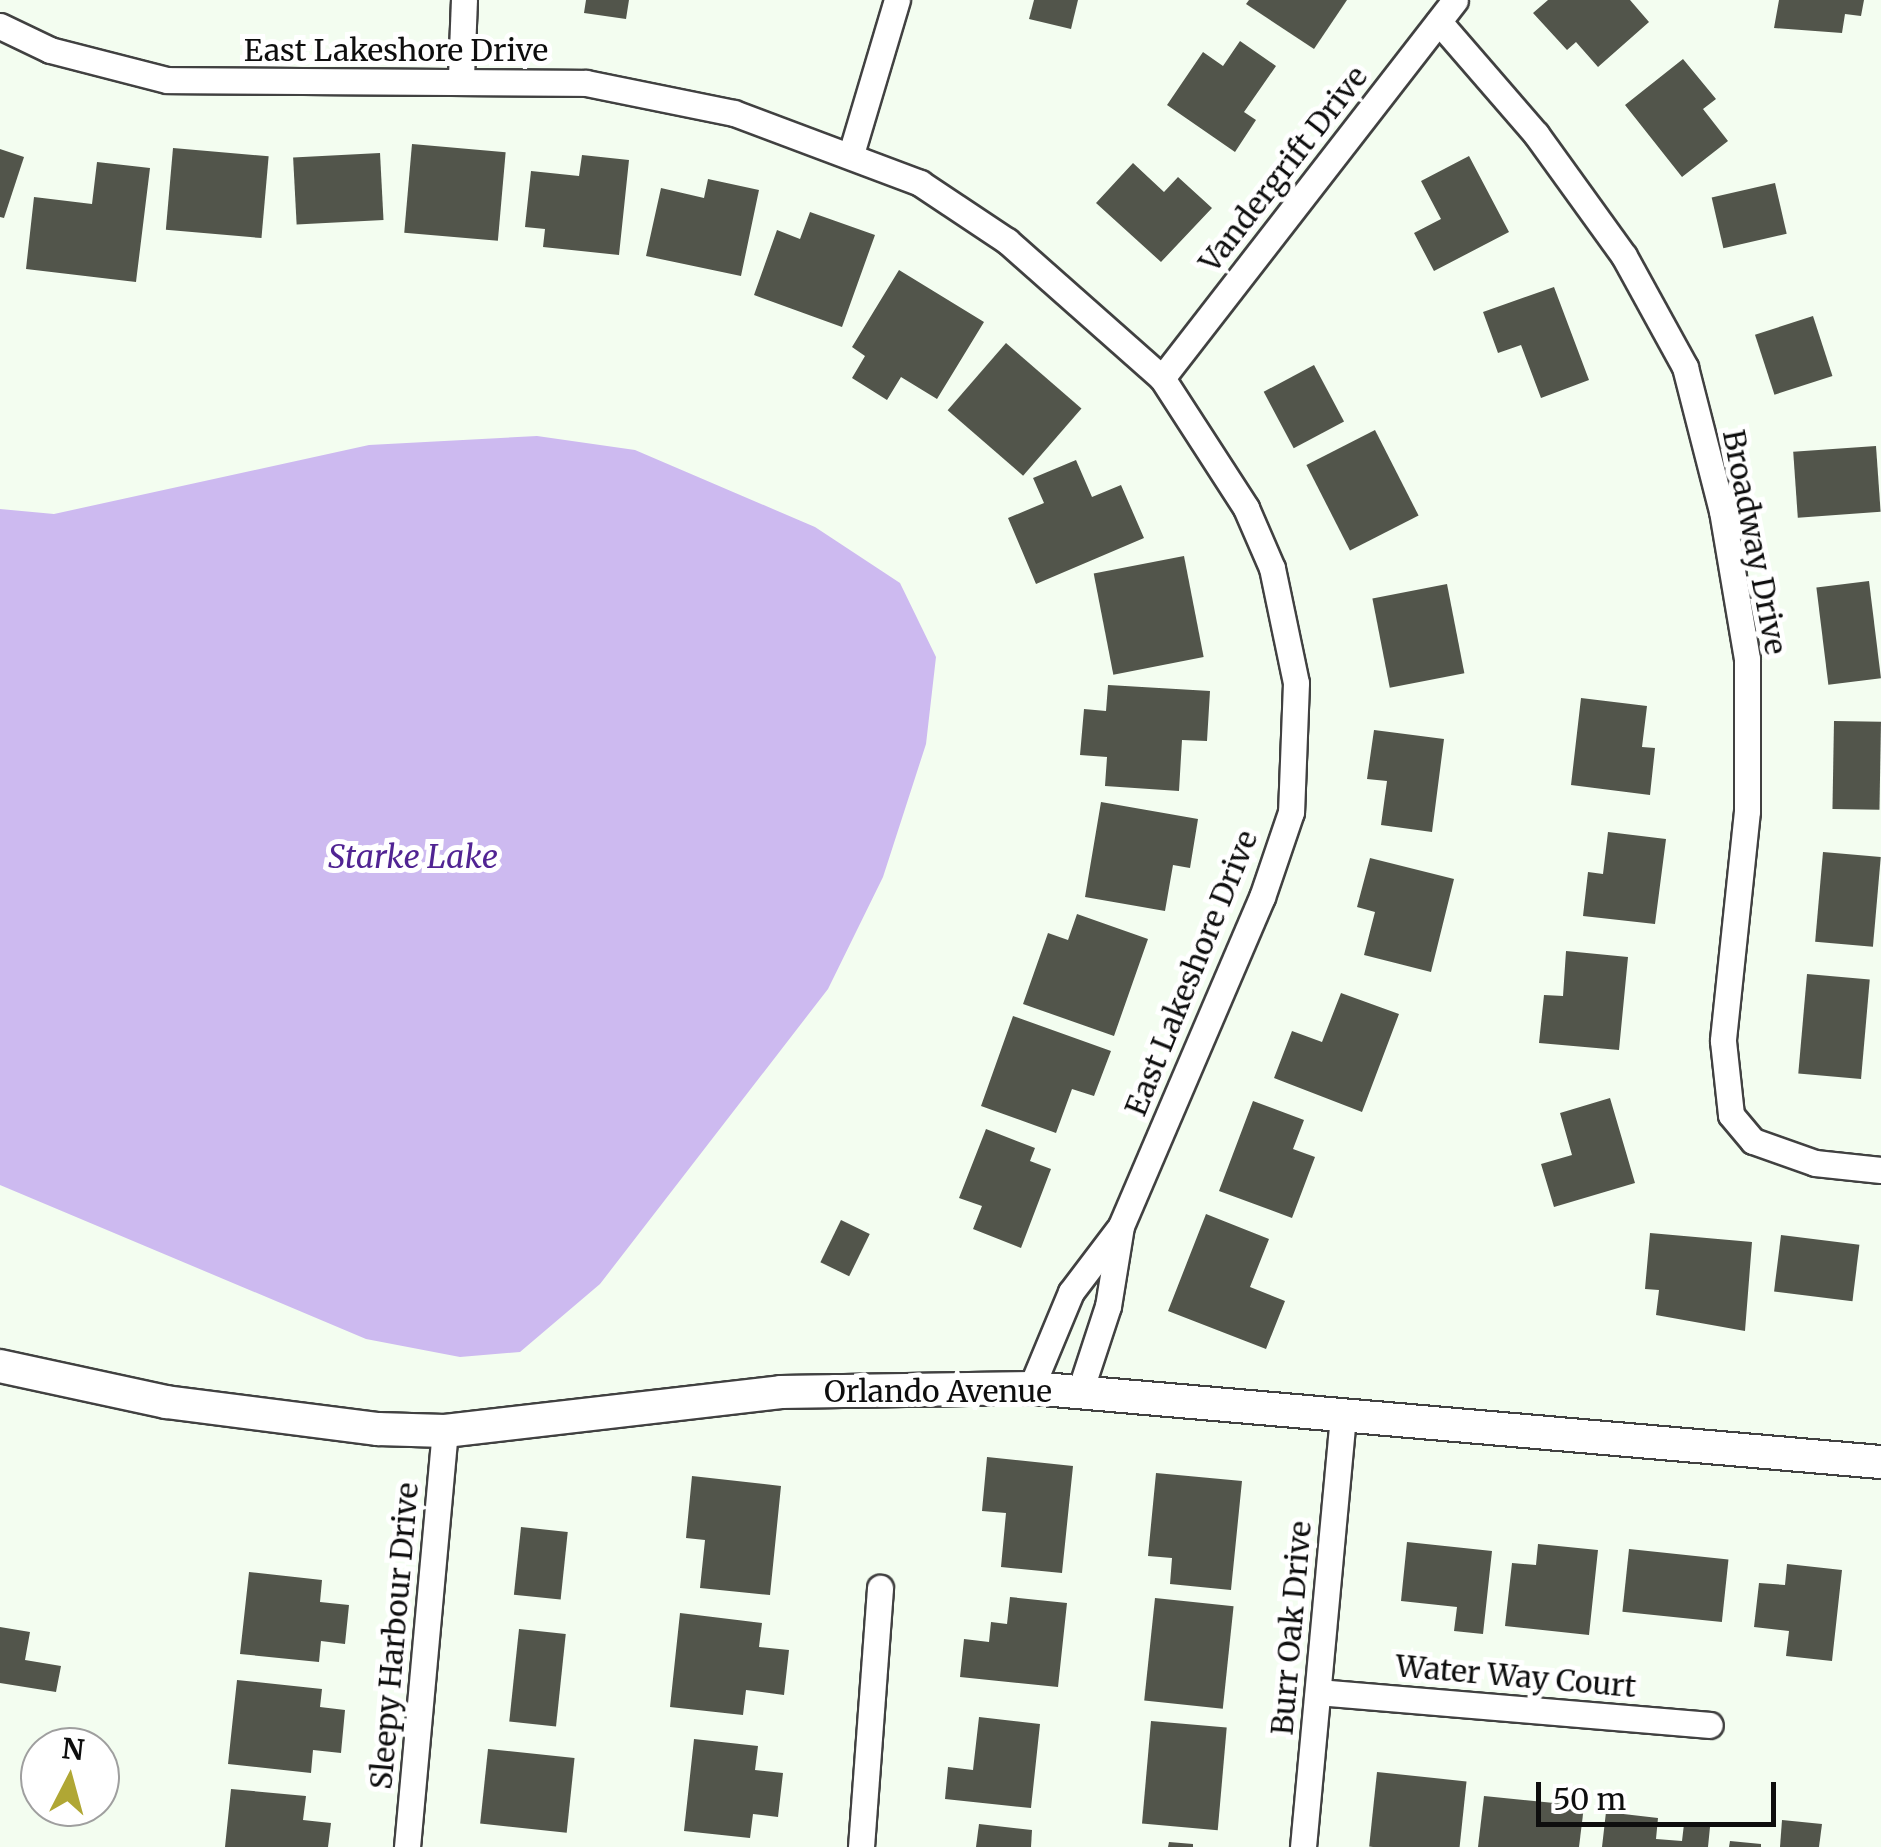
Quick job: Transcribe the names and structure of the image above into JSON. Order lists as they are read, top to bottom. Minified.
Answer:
{"streets":{"street":["East Lakeshore Drive","Vandergrift Drive","Broadway Drive","Orlando Avenue","Burr Oak Drive","Sleepy Harbour Drive","Water Way Court"]},"crossings":[["East Lakeshore Drive","Vandergrift Drive"],["East Lakeshore Drive","Orlando Avenue"],["Vandergrift Drive","Broadway Drive"],["Orlando Avenue","Burr Oak Drive"],["Orlando Avenue","Sleepy Harbour Drive"],["Burr Oak Drive","Water Way Court"]],"water":["Starke Lake"],"scale_bar":"50 m","north":"top"}
